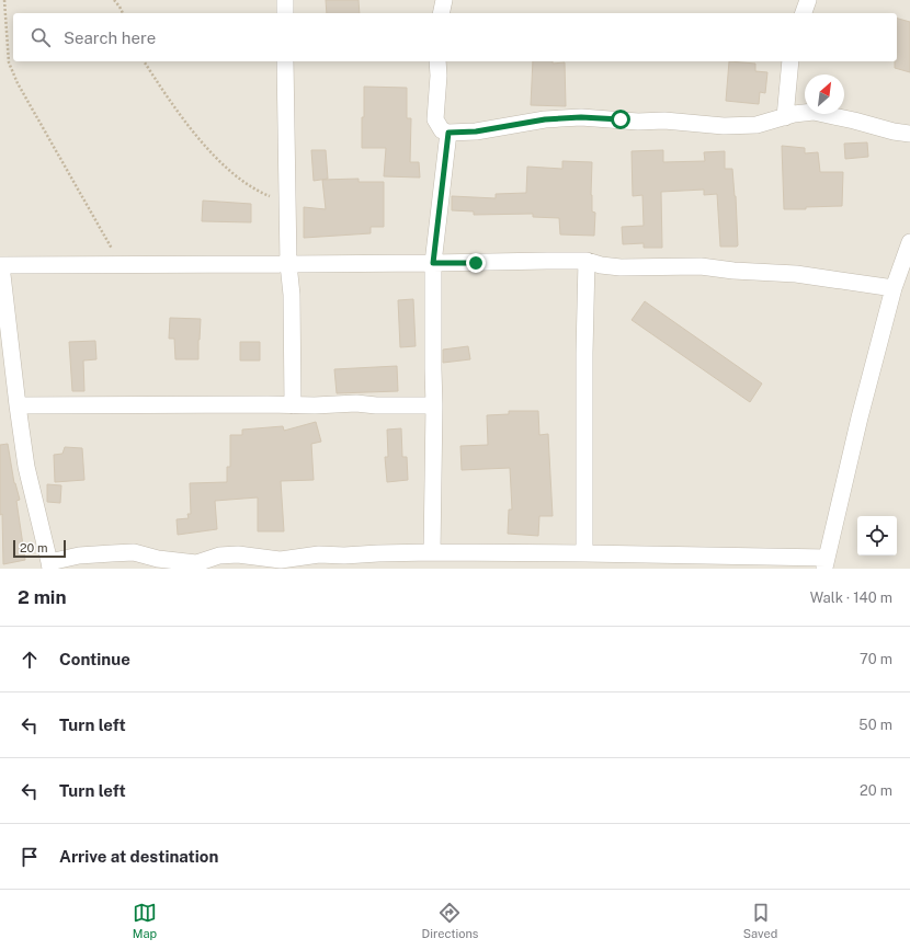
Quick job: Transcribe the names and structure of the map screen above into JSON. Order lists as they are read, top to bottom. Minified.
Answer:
{"scale_bar":"20 m","north":"top right","page":{"search":"Search here","scale":"20 m","heading":["2 min","Walk · 140 m"],"list":[["Continue","70 m"],["Turn left","50 m"],["Turn left","20 m"],"Arrive at destination"],"nav":["Map","Directions","Saved"]}}
